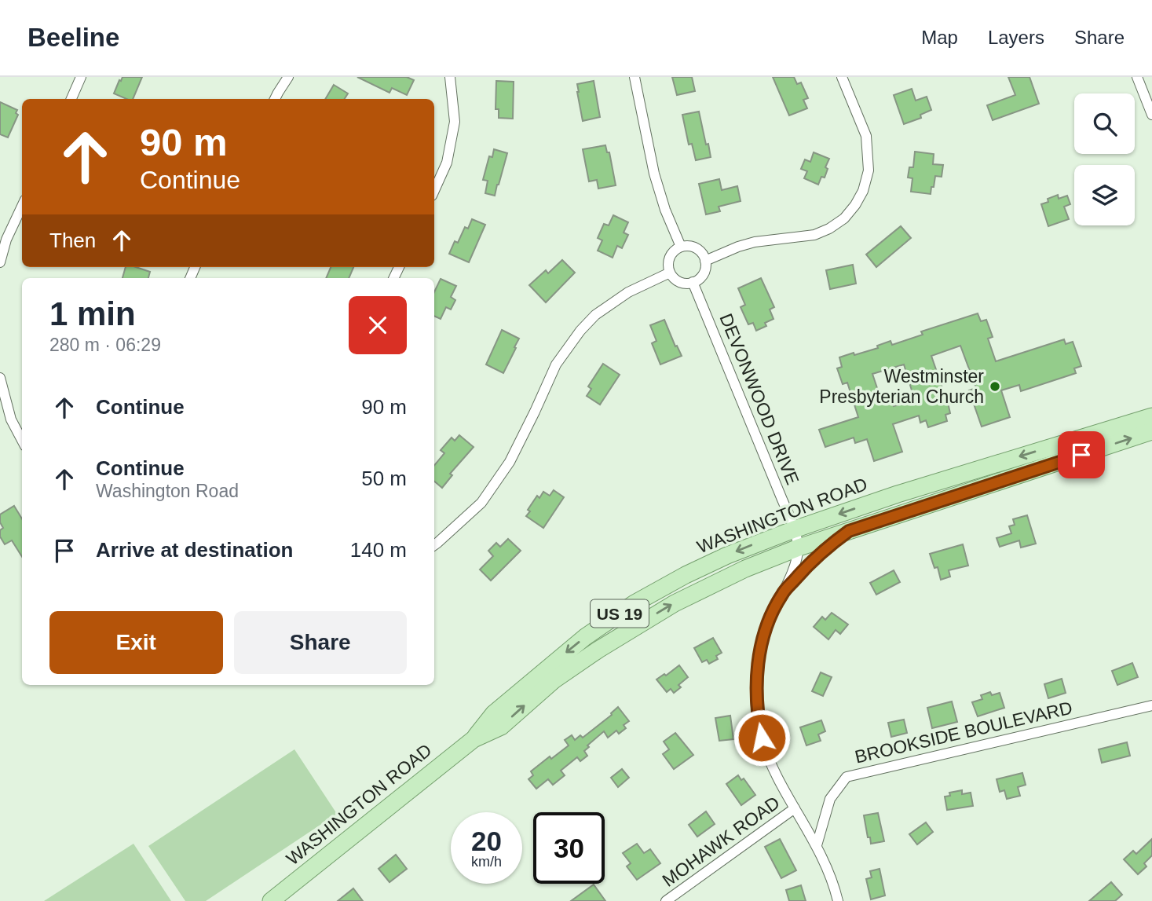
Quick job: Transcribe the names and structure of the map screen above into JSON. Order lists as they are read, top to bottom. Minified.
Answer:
{"streets":{"main road":["WASHINGTON ROAD","US 19"],"street":["DEVONWOOD DRIVE","BROOKSIDE BOULEVARD","MOHAWK ROAD"]},"crossings":[["DEVONWOOD DRIVE","WASHINGTON ROAD"]],"places":["Westminster Presbyterian Church"],"page":{"header":"Beeline","nav":["Map","Layers","Share"],"turn":["90 m","Continue"],"then":"Then","heading":["1 min","280 m · 06:29"],"list":[{"name":"Continue","value":"90 m"},{"name":"Continue","note":"Washington Road","value":"50 m"},{"name":"Arrive at destination","value":"140 m"}],"buttons":["Exit","Share"],"speed":"20 km/h","limit":"30"}}
